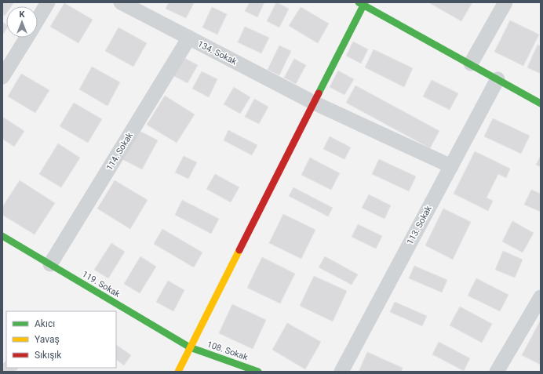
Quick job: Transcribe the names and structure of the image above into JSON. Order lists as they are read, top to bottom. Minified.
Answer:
{"streets":{"street":["134. Sokak","114. Sokak","113. Sokak","119. Sokak","108. Sokak"]},"crossings":[["134. Sokak","114. Sokak"],["134. Sokak","113. Sokak"],["114. Sokak","119. Sokak"],["119. Sokak","108. Sokak"]],"legend":["Akıcı","Yavaş","Sıkışık"],"north":"top"}
